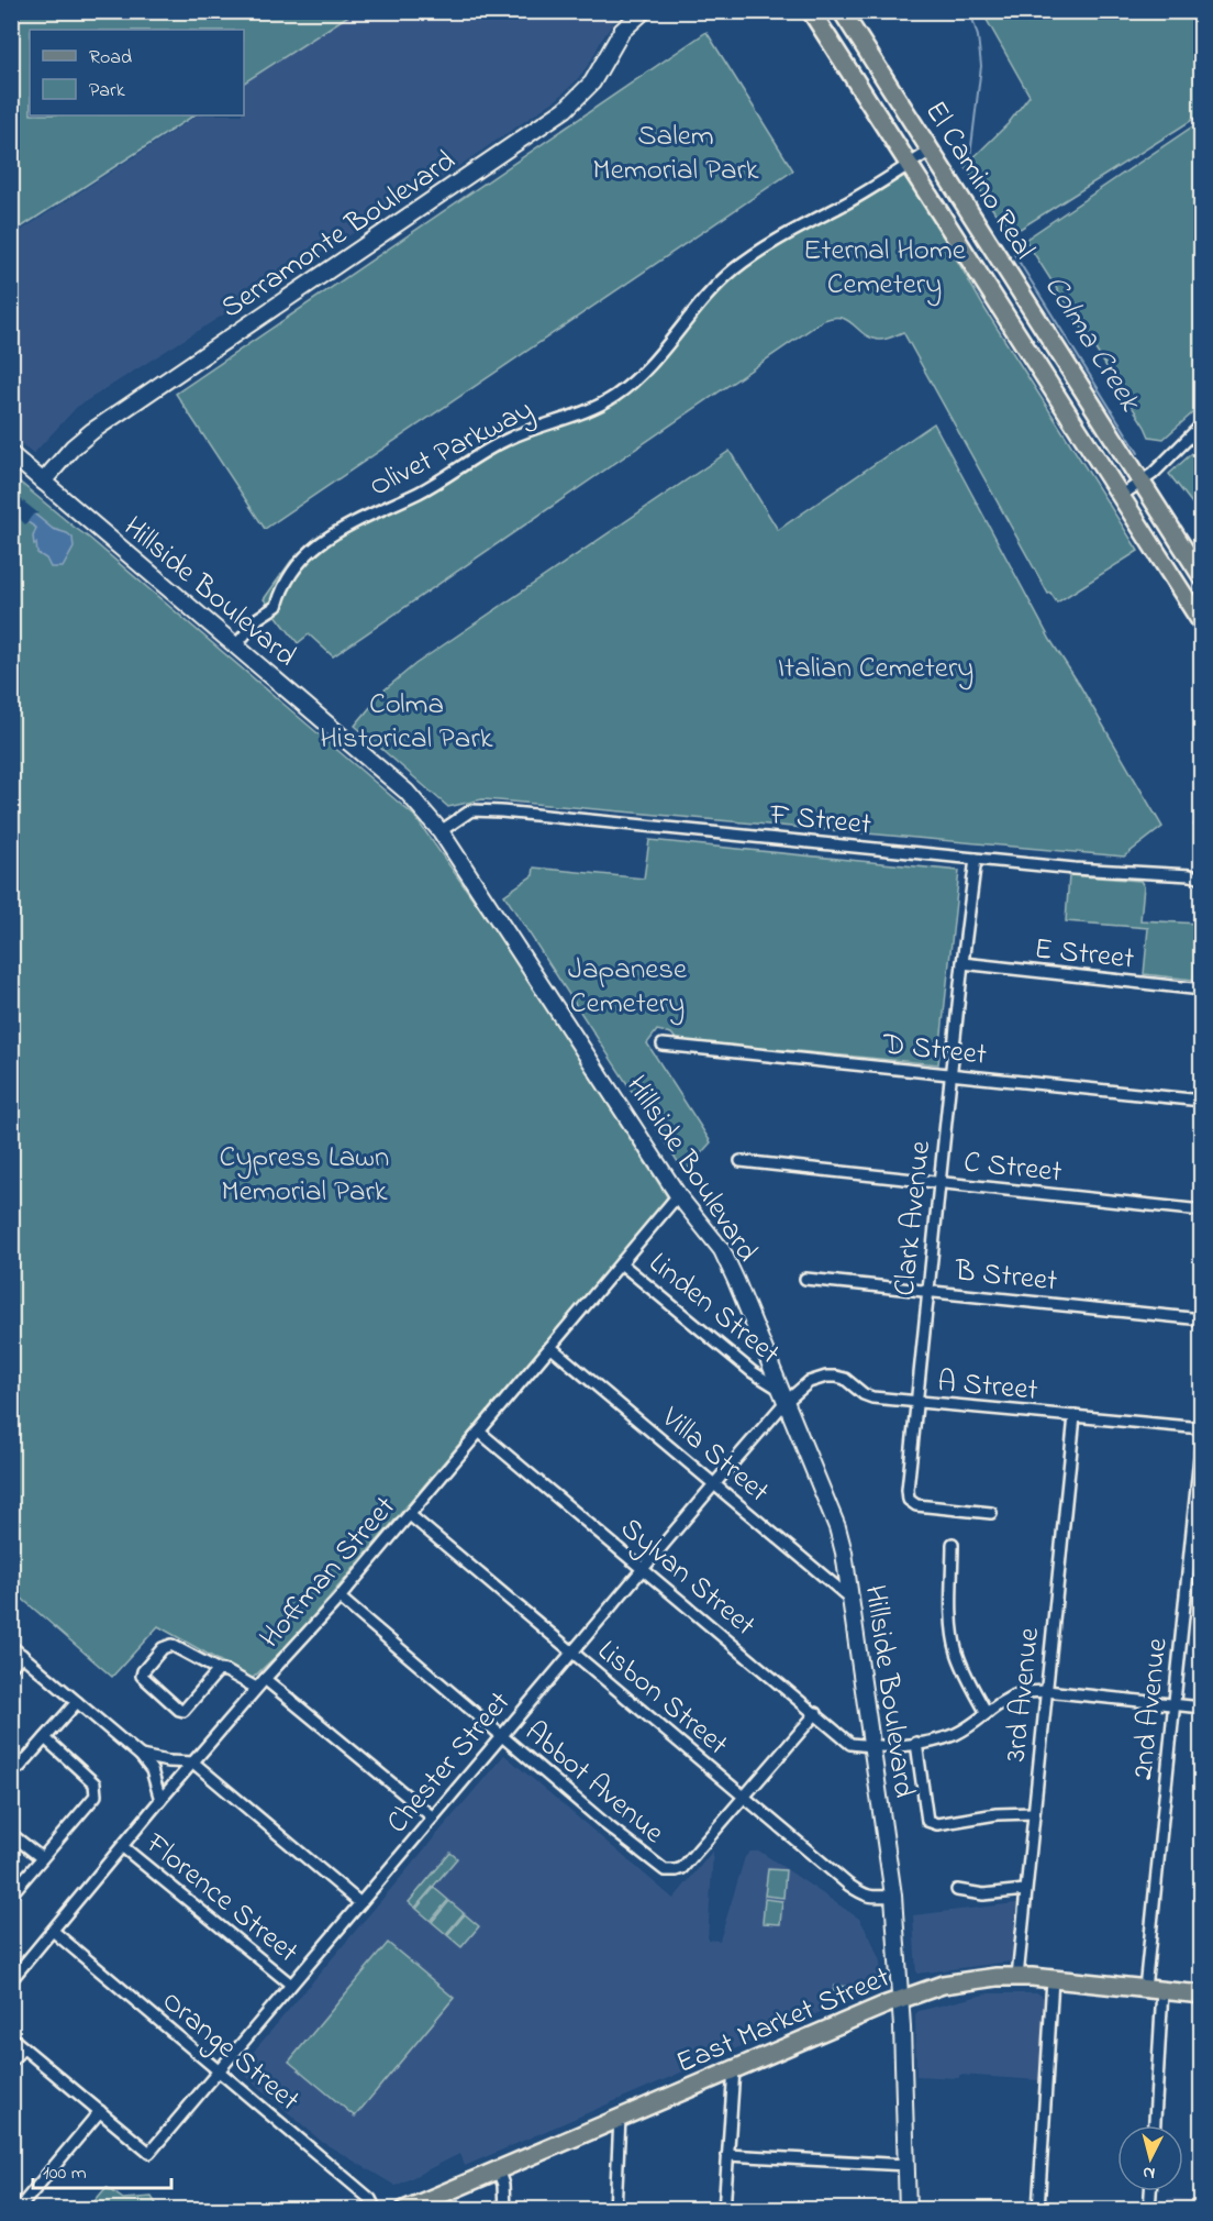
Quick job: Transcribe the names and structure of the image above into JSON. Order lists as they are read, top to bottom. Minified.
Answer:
{"streets":{"main road":["El Camino Real","Serramonte Boulevard","Hillside Boulevard","East Market Street"],"street":["Olivet Parkway","F Street","E Street","D Street","C Street","Clark Avenue","B Street","Linden Street","A Street","Villa Street","Hoffman Street","Sylvan Street","3rd Avenue","Lisbon Street","2nd Avenue","Chester Street","Abbot Avenue","Florence Street","Orange Street"]},"crossings":[["El Camino Real","Olivet Parkway"],["Serramonte Boulevard","Hillside Boulevard"],["Olivet Parkway","Hillside Boulevard"],["Hillside Boulevard","F Street"],["Hillside Boulevard","Linden Street"],["Hillside Boulevard","A Street"],["Hillside Boulevard","Villa Street"],["Hillside Boulevard","Hoffman Street"],["Hillside Boulevard","Sylvan Street"],["Hillside Boulevard","Lisbon Street"],["Hillside Boulevard","Chester Street"],["Hillside Boulevard","East Market Street"],["F Street","Clark Avenue"],["E Street","Clark Avenue"],["D Street","Clark Avenue"],["C Street","Clark Avenue"],["Clark Avenue","B Street"],["Clark Avenue","A Street"],["Linden Street","A Street"],["Linden Street","Hoffman Street"],["Linden Street","Chester Street"],["A Street","3rd Avenue"],["A Street","Chester Street"],["Villa Street","Hoffman Street"],["Villa Street","Chester Street"],["Hoffman Street","Sylvan Street"],["Hoffman Street","Lisbon Street"],["Hoffman Street","Abbot Avenue"],["Hoffman Street","Florence Street"],["Hoffman Street","Orange Street"],["Sylvan Street","Chester Street"],["3rd Avenue","East Market Street"],["Lisbon Street","Chester Street"],["Lisbon Street","Abbot Avenue"],["2nd Avenue","East Market Street"],["Chester Street","Abbot Avenue"],["Chester Street","Florence Street"],["Chester Street","Orange Street"]],"water":["Colma Creek"],"parks":["Salem Memorial Park","Eternal Home Cemetery","Italian Cemetery","Colma Historical Park","Japanese Cemetery","Cypress Lawn Memorial Park"],"legend":["Road","Park"],"scale_bar":"100 m","north":"bottom"}
